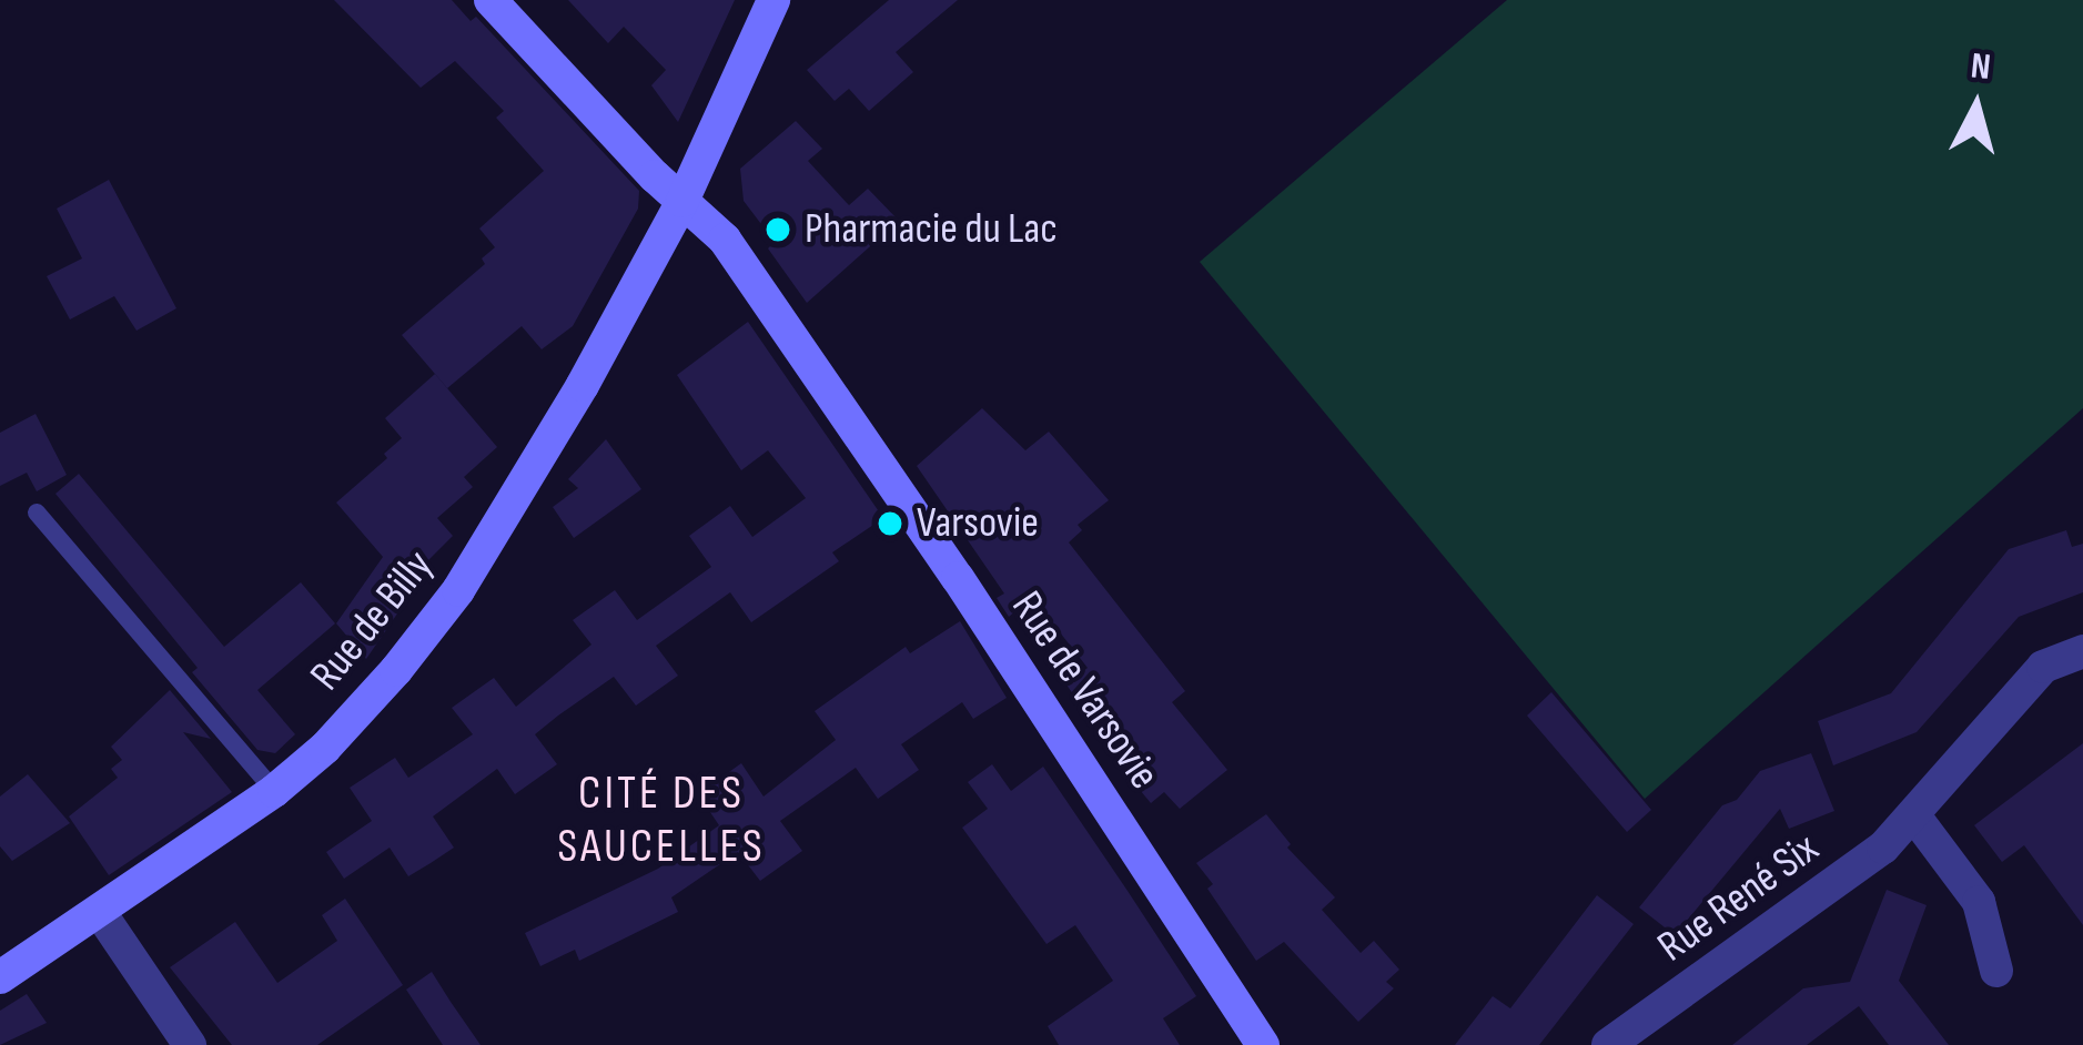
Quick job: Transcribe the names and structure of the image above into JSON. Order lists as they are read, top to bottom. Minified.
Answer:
{"streets":{"street":["Rue de Billy","Rue de Varsovie","Rue René Six"]},"crossings":[["Rue de Billy","Rue de Varsovie"]],"districts":["CITÉ DES SAUCELLES"],"places":["Pharmacie du Lac","Varsovie"],"north":"top"}
